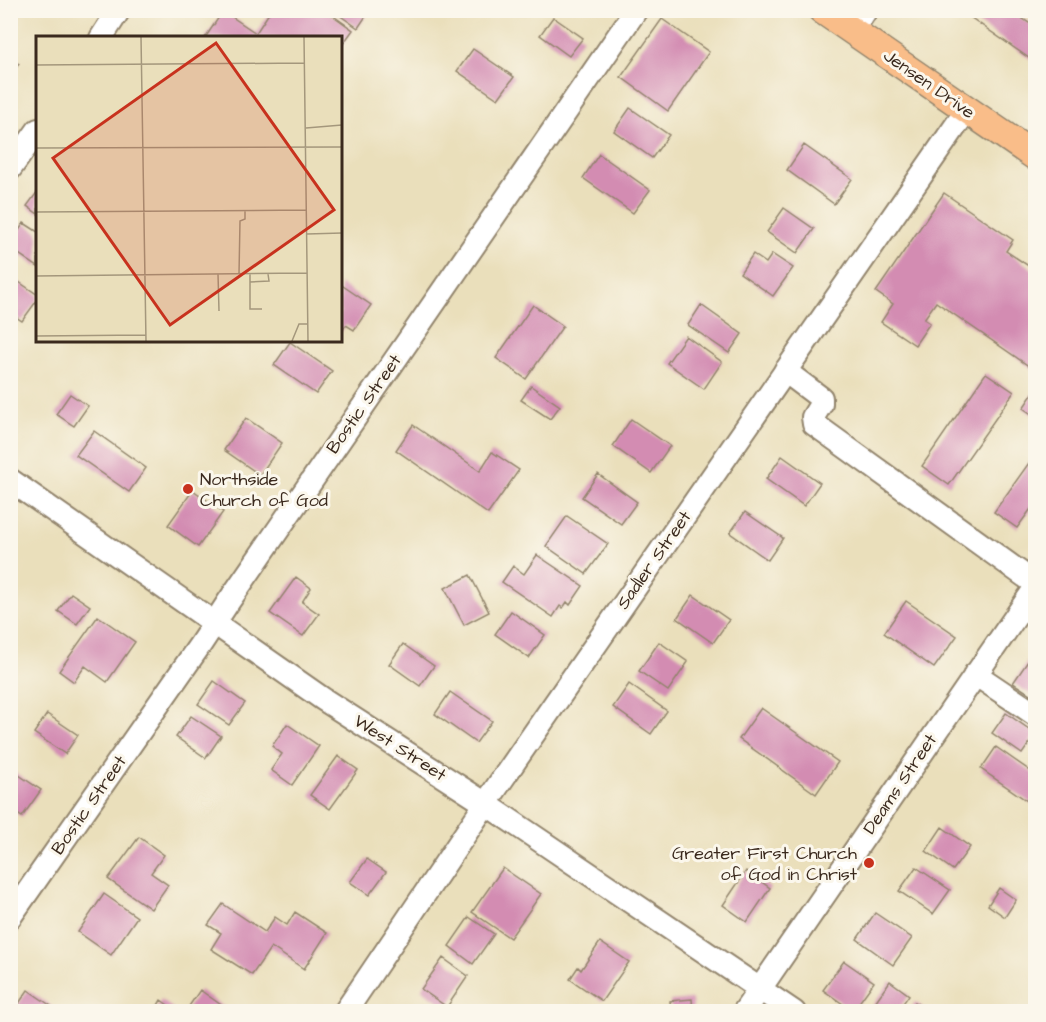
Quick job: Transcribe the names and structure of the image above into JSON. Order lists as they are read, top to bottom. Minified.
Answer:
{"streets":{"main road":["Jensen Drive"],"street":["Bostic Street","Sadler Street","West Street","Deams Street"]},"crossings":[["Jensen Drive","Sadler Street"],["Bostic Street","West Street"],["Sadler Street","West Street"],["West Street","Deams Street"]],"places":["Northside Church of God","Greater First Church of God in Christ"]}
